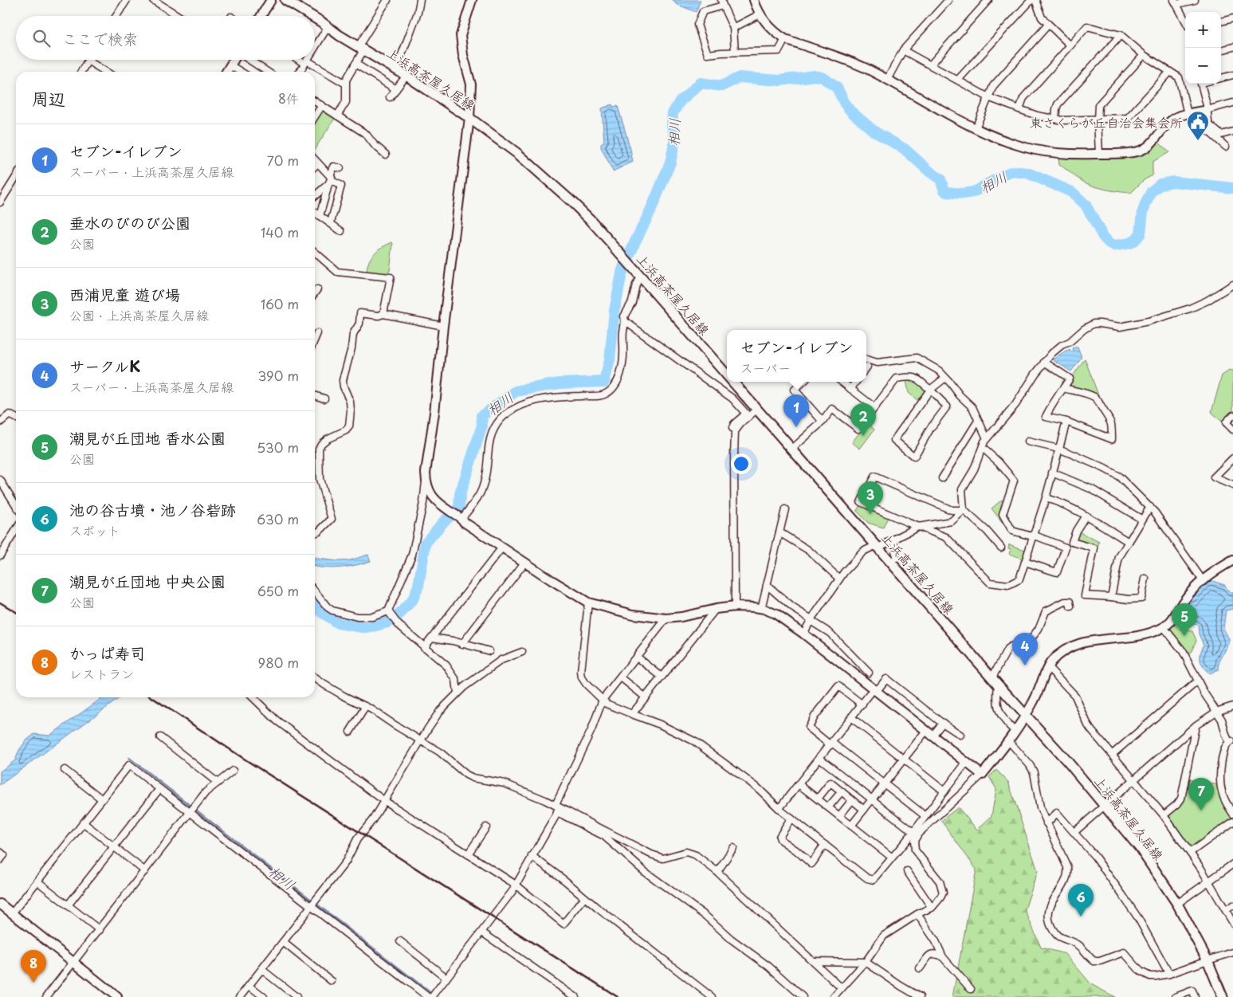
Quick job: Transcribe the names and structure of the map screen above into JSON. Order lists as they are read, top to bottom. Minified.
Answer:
{"streets":{"main road":["上浜高茶屋久居線"]},"water":["相川"],"places":{"public building":["東さくらが丘自治会集会所"]},"page":{"map_buttons":["+","−"],"search":"ここで検索","heading":["周辺","8件"],"list":[{"mark":"1","name":"セブン-イレブン","note":"スーパー · 上浜高茶屋久居線","value":"70 m"},{"mark":"2","name":"垂水のびのび公園","note":"公園","value":"140 m"},{"mark":"3","name":"西浦児童 遊び場","note":"公園 · 上浜高茶屋久居線","value":"160 m"},{"mark":"4","name":"サークルK","note":"スーパー · 上浜高茶屋久居線","value":"390 m"},{"mark":"5","name":"潮見が丘団地 香水公園","note":"公園","value":"530 m"},{"mark":"6","name":"池の谷古墳・池ノ谷砦跡","note":"スポット","value":"630 m"},{"mark":"7","name":"潮見が丘団地 中央公園","note":"公園","value":"650 m"},{"mark":"8","name":"かっぱ寿司","note":"レストラン","value":"980 m"}],"popup":["セブン-イレブン","スーパー"],"pins":["1","2","3","5","4","7","6","8"]}}
